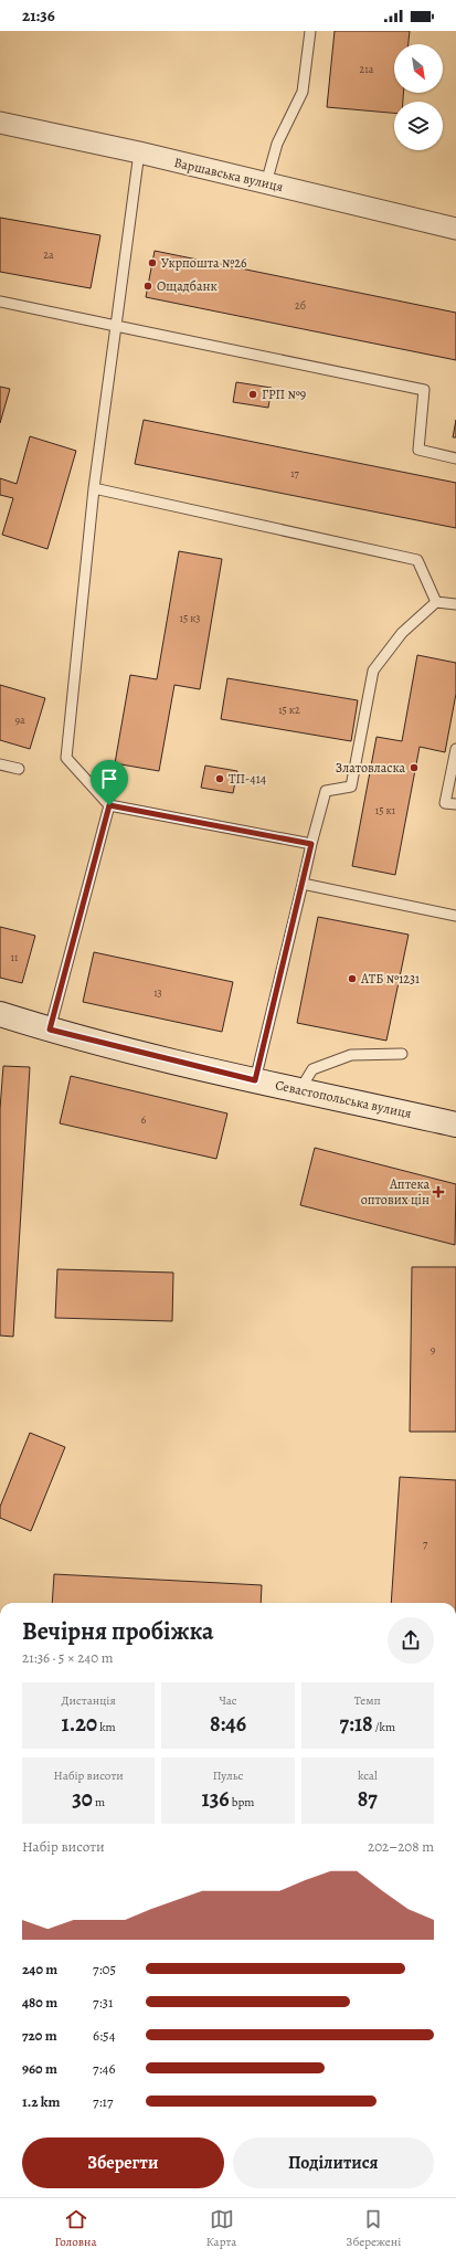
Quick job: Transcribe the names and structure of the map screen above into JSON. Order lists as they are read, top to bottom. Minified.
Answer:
{"streets":{"street":["Варшавська вулиця","Севастопольська вулиця"]},"places":{"other":["Укрпошта №26","Ощадбанк","ГРП №9","Златовласка","ТП-414","АТБ №1231"],"health":["Аптека оптових цін"]},"house_numbers":["21а","2а","2б","17","15 к3","15 к2","9а","15 к1","11","13","6","9","7"],"north":"bottom right","page":{"status":"21:36","heading":["Вечірня пробіжка","21:36 · 5 × 240 m"],"stats":[["Дистанція","1.20 km"],["Час","8:46"],["Темп","7:18 /km"],["Набір висоти","30 m"],["Пульс","136 bpm"],["kcal","87"]],"chart":["Набір висоти","202–208 m"],"list":[{"name":"240 m","note":"7:05"},{"name":"480 m","note":"7:31"},{"name":"720 m","note":"6:54"},{"name":"960 m","note":"7:46"},{"name":"1.2 km","note":"7:17"}],"buttons":["Зберегти","Поділитися"],"tabs":["Головна","Карта","Збережені"]}}
